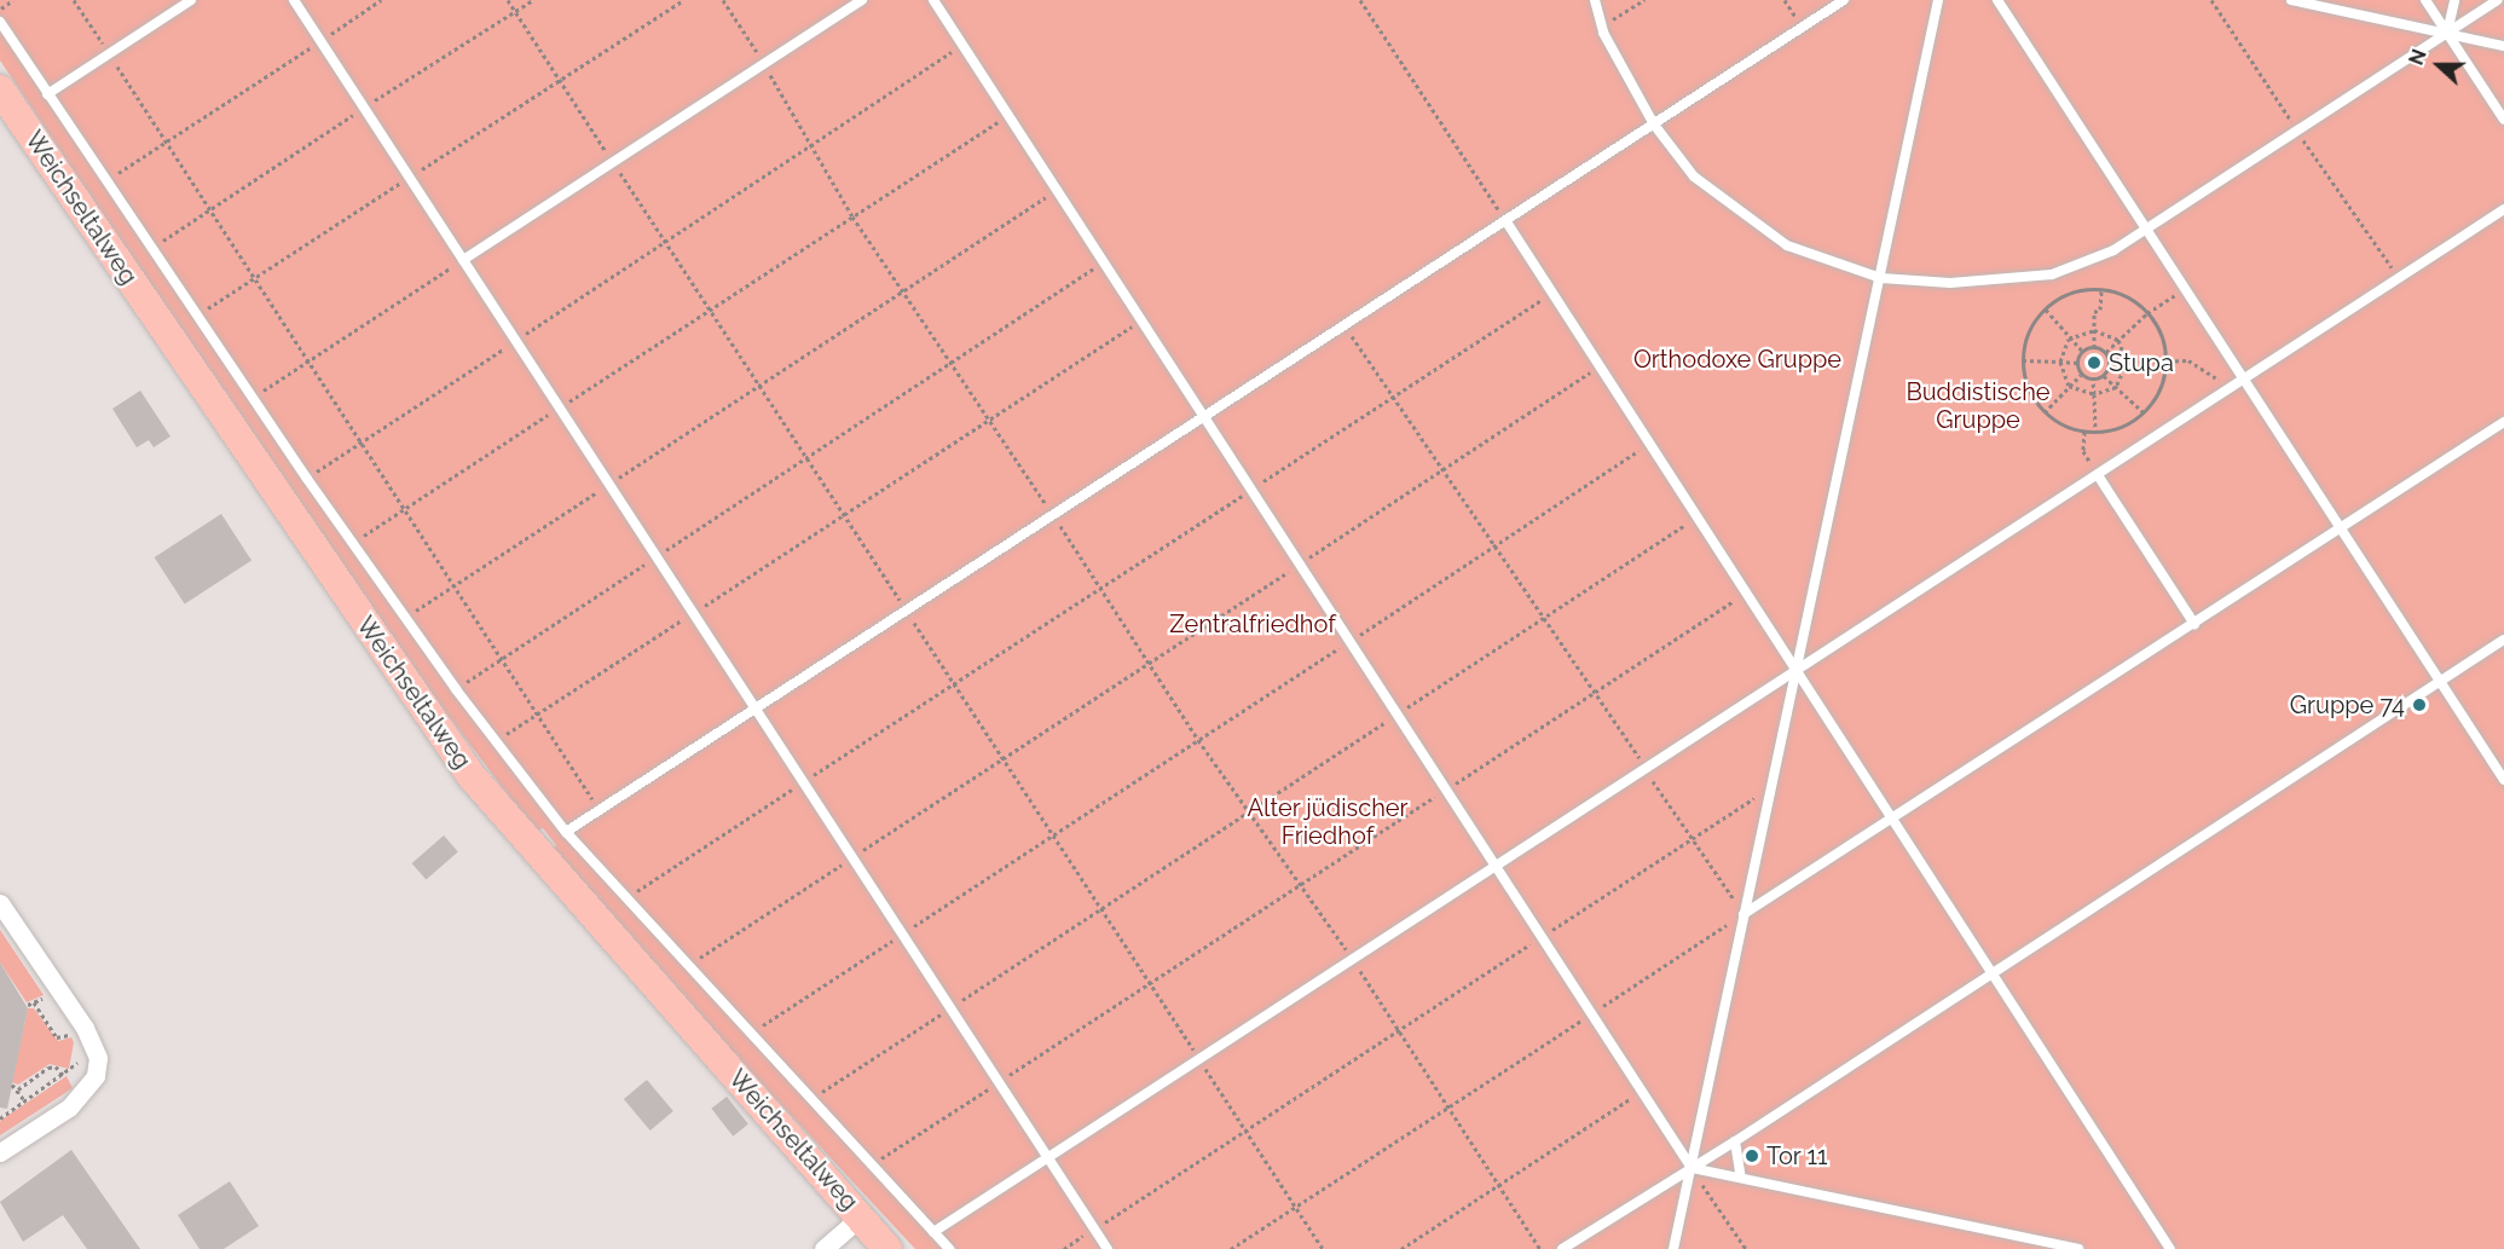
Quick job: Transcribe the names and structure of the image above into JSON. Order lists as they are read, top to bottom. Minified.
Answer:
{"streets":{"main road":["Weichseltalweg"]},"parks":["Orthodoxe Gruppe","Buddistische Gruppe","Zentralfriedhof","Alter jüdischer Friedhof"],"places":["Stupa","Gruppe 74","Tor 11"],"north":"left"}
